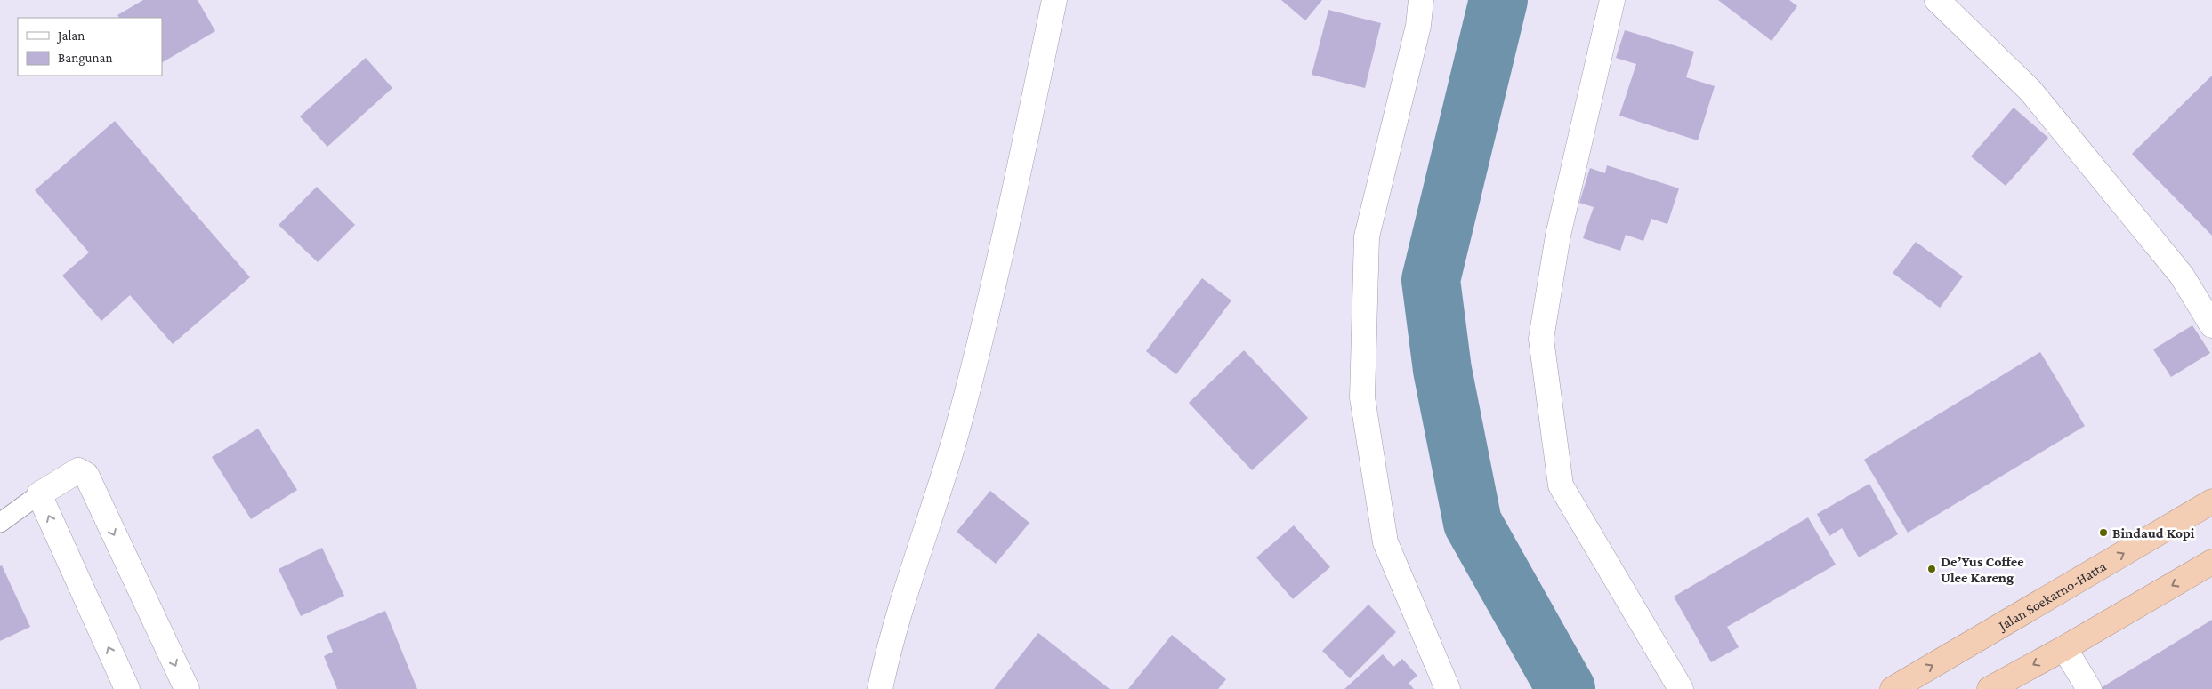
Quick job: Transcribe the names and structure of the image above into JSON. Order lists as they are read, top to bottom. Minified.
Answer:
{"streets":{"highway":["Jalan Soekarno-Hatta"]},"places":["Bindaud Kopi","De’Yus Coffee Ulee Kareng"],"legend":["Jalan","Bangunan"]}
